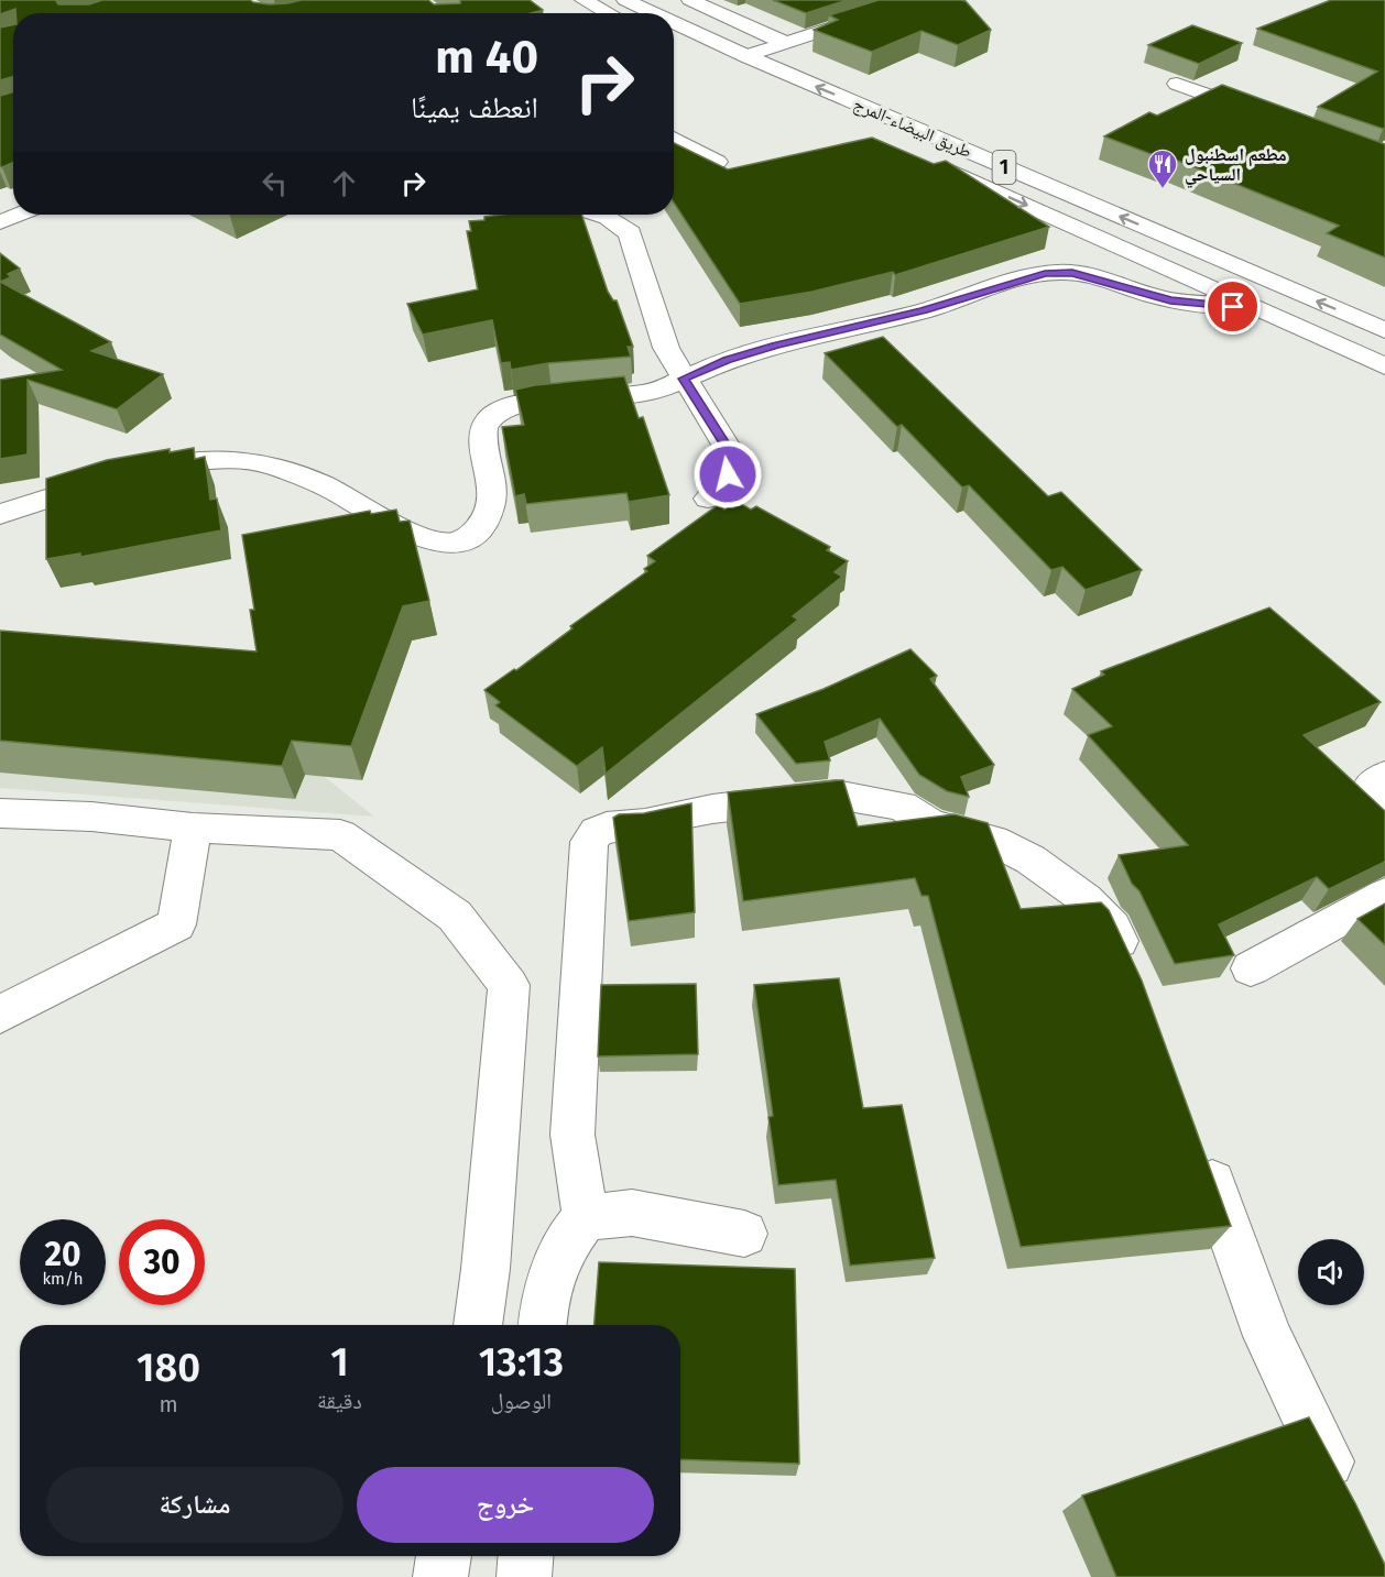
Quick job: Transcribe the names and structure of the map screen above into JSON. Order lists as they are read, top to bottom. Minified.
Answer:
{"streets":{"main road":["طريق البيضاء-المرج","1"]},"places":{"restaurant":["مطعم اسطنبول السياحي"]},"page":{"turn":["40 m","انعطف يمينًا"],"speed":"20 km/h","limit":"30","eta":["13:13","الوصول","1","دقيقة","180","m"],"buttons":["خروج","مشاركة"]}}
